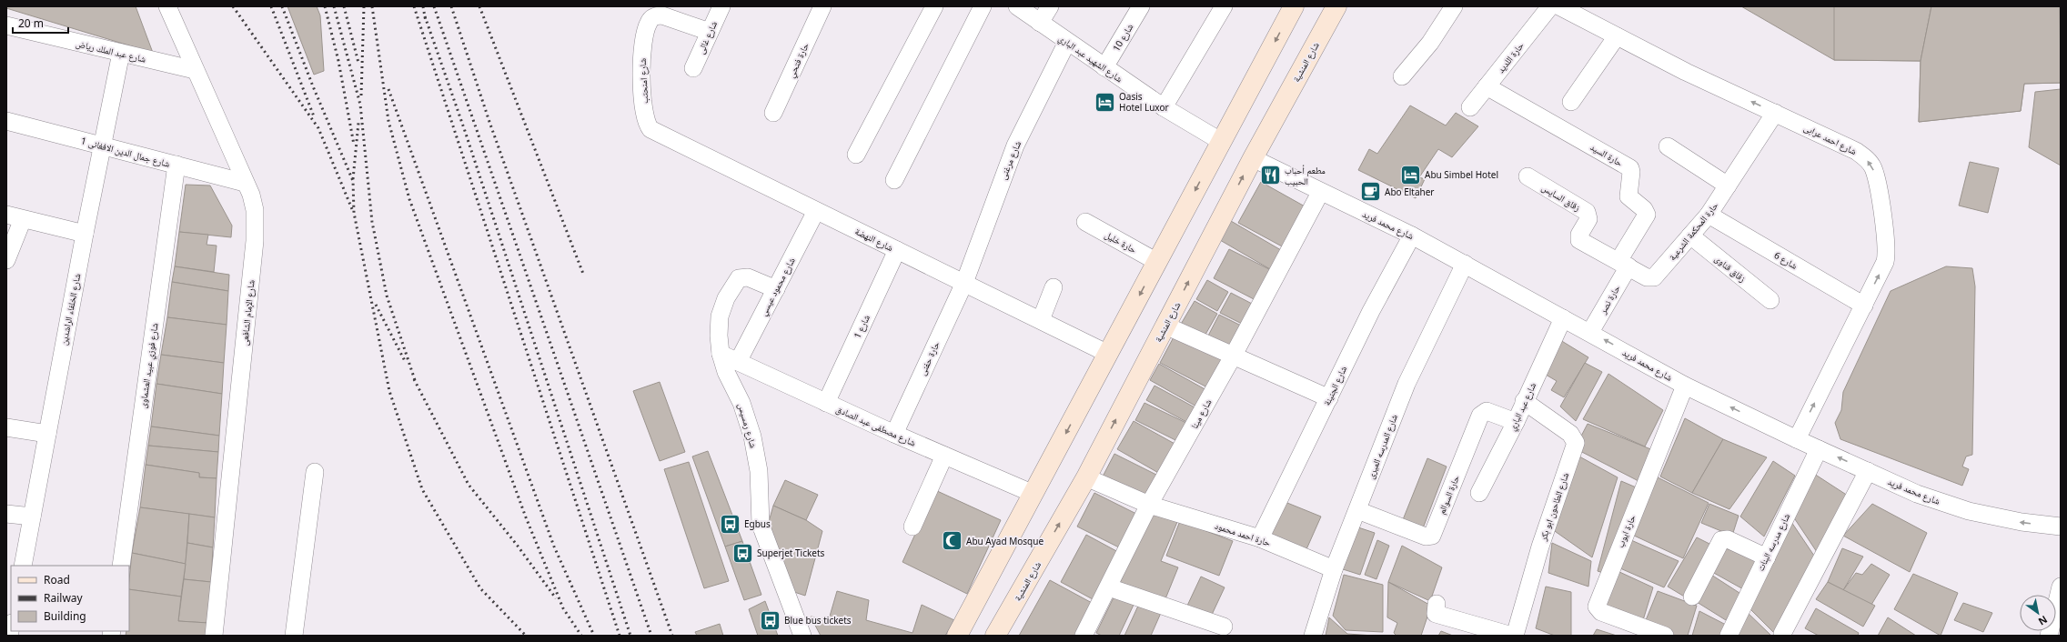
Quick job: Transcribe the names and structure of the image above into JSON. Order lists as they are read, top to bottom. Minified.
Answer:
{"streets":{"main road":["شارع المنشية"],"street":["شارع غالى","شارع 10","شارع عبد الملك رياض","حارة اللديد","شارع الشهيد عبد الباري","حارة فتحي","شارع امنحتب","شارع احمد عرابى","شارع جمال الدين الافغانى 1","حارة السيد","شارع مرغنى","زقاق السايس","شارع محمد فريد","حارة المحكمة الشرعية","شارع النهضة","حارة خليل","شارع 6","زقاق قناوى","شارع محمود عيسي","حارة نصر","شارع الخلفاء الراشدين","شارع الإمام الشافعى","شارع 1","حارة حفنى","شارع فوزي عبيد العشماوى","شارع الجنينة","شارع عبد الباري","شارع مينا","شارع رمسيس","شارع مصطفى عبد الصادق","شارع المدرسه الميرى","حارة السوالم","شارع الطاحون ابو بكر","حارة ايوب","حارة احمد محمود","شارع مدرسه البنات"]},"crossings":[["شارع غالى","شارع امنحتب"],["شارع 10","شارع الشهيد عبد الباري"],["شارع عبد الملك رياض","شارع الخلفاء الراشدين"],["شارع عبد الملك رياض","شارع الإمام الشافعى"],["حارة اللديد","حارة السيد"],["شارع الشهيد عبد الباري","شارع مرغنى"],["شارع المنشية","شارع محمد فريد"],["شارع المنشية","حارة احمد محمود"],["شارع امنحتب","شارع النهضة"],["شارع احمد عرابى","شارع محمد فريد"],["شارع احمد عرابى","حارة المحكمة الشرعية"],["شارع احمد عرابى","شارع 6"],["شارع جمال الدين الافغانى 1","شارع الخلفاء الراشدين"],["شارع جمال الدين الافغانى 1","شارع الإمام الشافعى"],["شارع جمال الدين الافغانى 1","شارع فوزي عبيد العشماوى"],["حارة السيد","زقاق السايس"],["حارة السيد","حارة المحكمة الشرعية"],["حارة السيد","حارة نصر"],["شارع مرغنى","شارع النهضة"],["شارع مرغنى","حارة حفنى"],["زقاق السايس","حارة المحكمة الشرعية"],["زقاق السايس","حارة نصر"],["شارع محمد فريد","حارة نصر"],["شارع محمد فريد","شارع الجنينة"],["شارع محمد فريد","شارع عبد الباري"],["شارع محمد فريد","شارع مينا"],["شارع محمد فريد","شارع المدرسه الميرى"],["شارع محمد فريد","حارة ايوب"],["شارع محمد فريد","شارع مدرسه البنات"],["حارة المحكمة الشرعية","شارع 6"],["حارة المحكمة الشرعية","زقاق قناوى"],["حارة المحكمة الشرعية","حارة نصر"],["شارع النهضة","شارع محمود عيسي"],["شارع النهضة","شارع 1"],["شارع النهضة","حارة حفنى"],["شارع محمود عيسي","شارع رمسيس"],["شارع محمود عيسي","شارع مصطفى عبد الصادق"],["شارع 1","شارع مصطفى عبد الصادق"],["حارة حفنى","شارع مصطفى عبد الصادق"],["شارع الجنينة","حارة احمد محمود"],["شارع عبد الباري","حارة السوالم"],["شارع عبد الباري","شارع الطاحون ابو بكر"],["شارع مينا","حارة احمد محمود"],["شارع رمسيس","شارع مصطفى عبد الصادق"],["شارع المدرسه الميرى","حارة السوالم"],["شارع المدرسه الميرى","حارة احمد محمود"]],"one_way":["شارع محمد فريد"],"places":{"hotel":["Oasis Hotel Luxor","Abu Simbel Hotel"],"restaurant":["مطعم أحباب الحبيب"],"cafe":["Abo Eltaher"],"bus stop":["Egbus","Superjet Tickets","Blue bus tickets"],"mosque":["Abu Ayad Mosque"]},"legend":["Road","Railway","Building"],"scale_bar":"20 m","north":"bottom right"}
